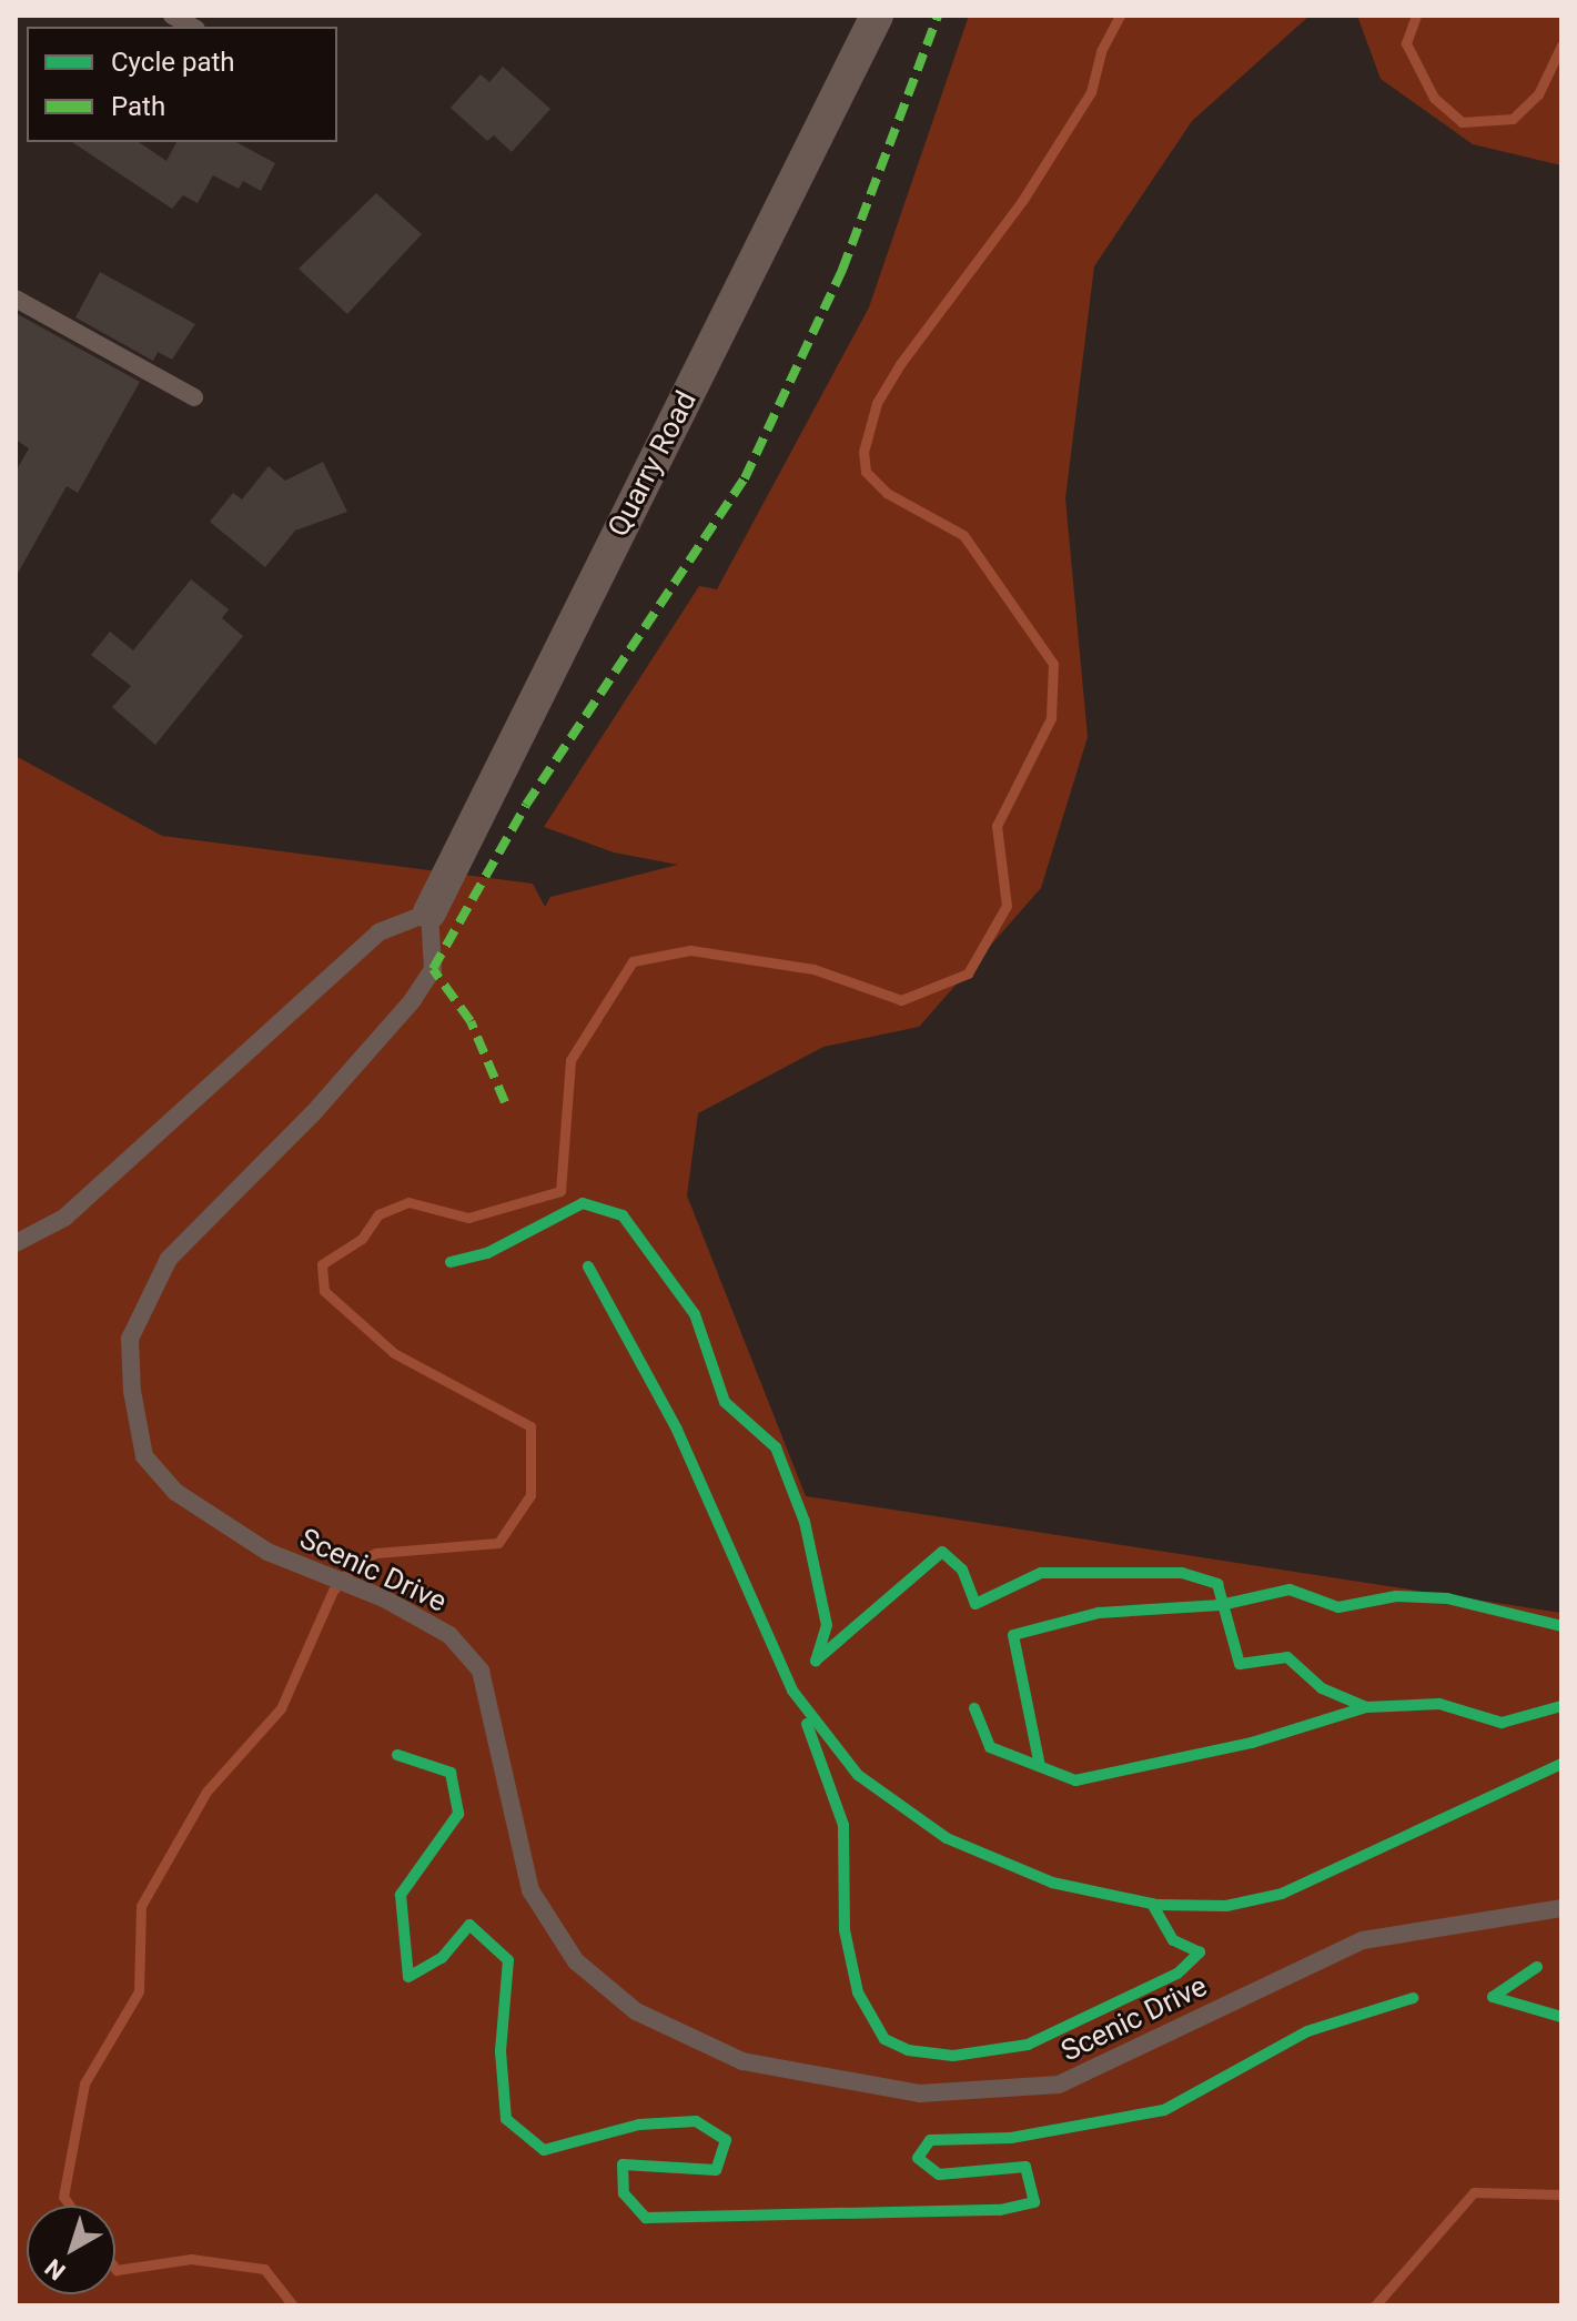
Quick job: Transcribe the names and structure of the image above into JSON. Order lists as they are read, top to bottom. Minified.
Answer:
{"streets":{"street":["Quarry Road"],"lane":["Scenic Drive"]},"crossings":[["Quarry Road","Scenic Drive"]],"legend":["Cycle path","Path"],"north":"bottom left"}
